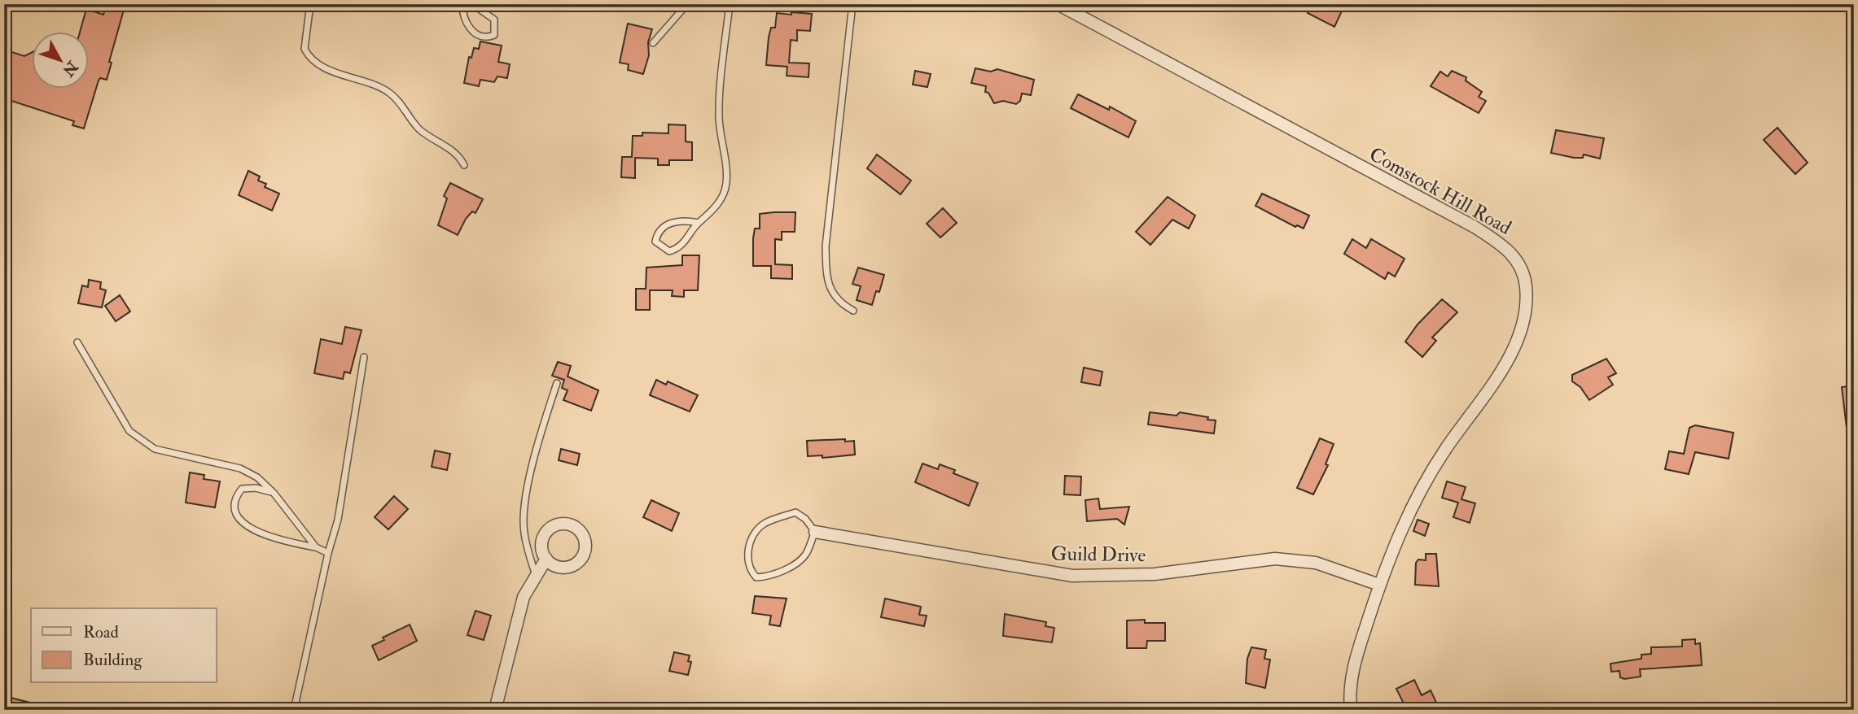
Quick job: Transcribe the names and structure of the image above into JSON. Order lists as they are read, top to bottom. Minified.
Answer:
{"streets":{"street":["Comstock Hill Road","Guild Drive"]},"crossings":[["Comstock Hill Road","Guild Drive"]],"legend":["Road","Building"],"north":"bottom right"}
